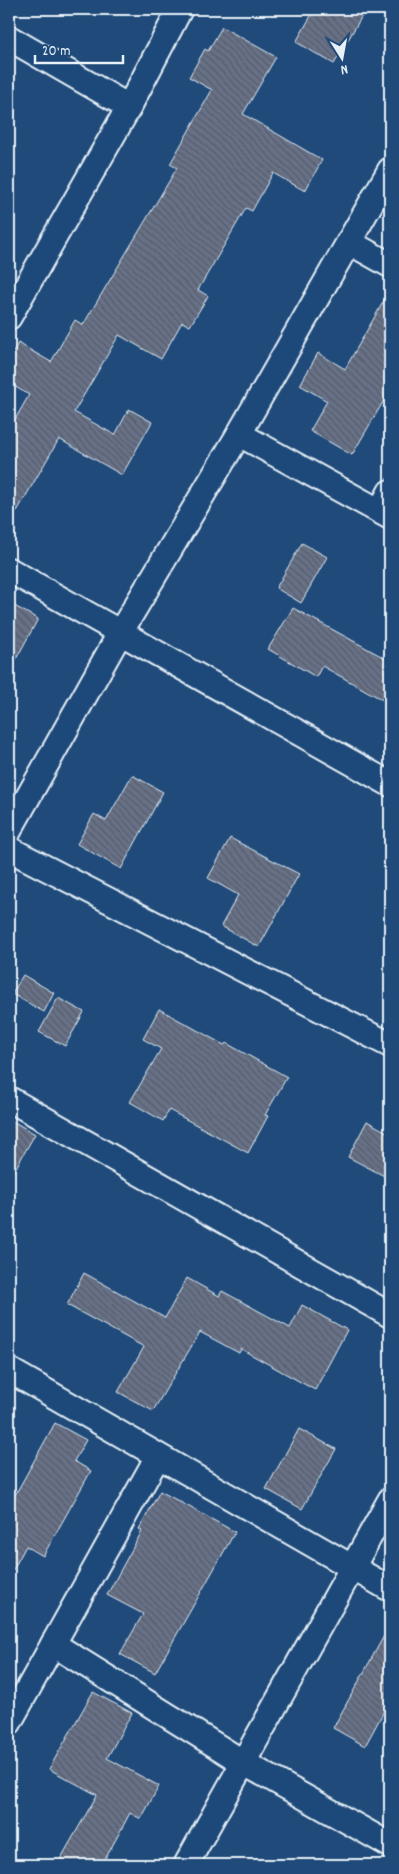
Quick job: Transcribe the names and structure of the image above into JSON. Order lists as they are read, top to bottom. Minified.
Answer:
{"scale_bar":"20 m","north":"bottom"}
